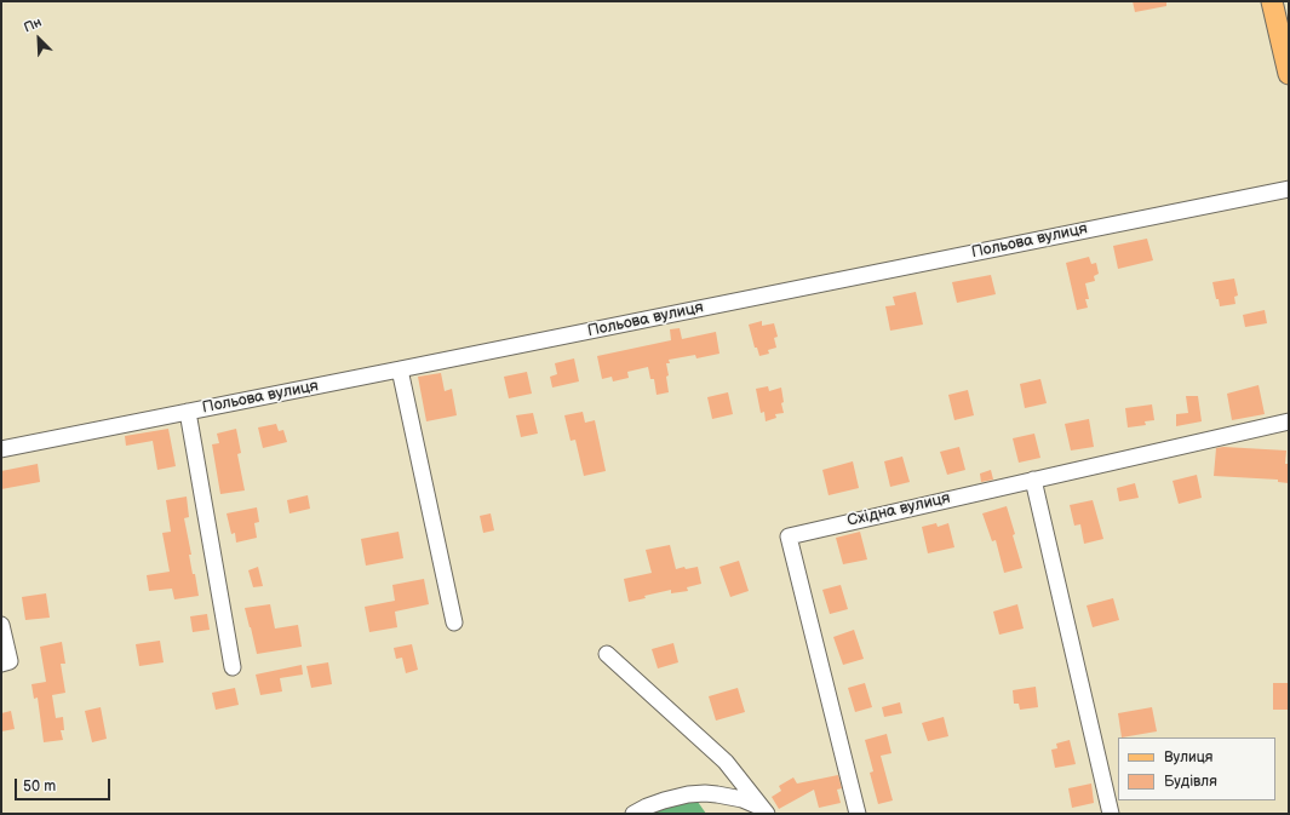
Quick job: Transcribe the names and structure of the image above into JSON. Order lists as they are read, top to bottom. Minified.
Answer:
{"streets":{"street":["Польова вулиця","Східна вулиця"]},"legend":["Вулиця","Будівля"],"scale_bar":"50 m","north":"top left"}
